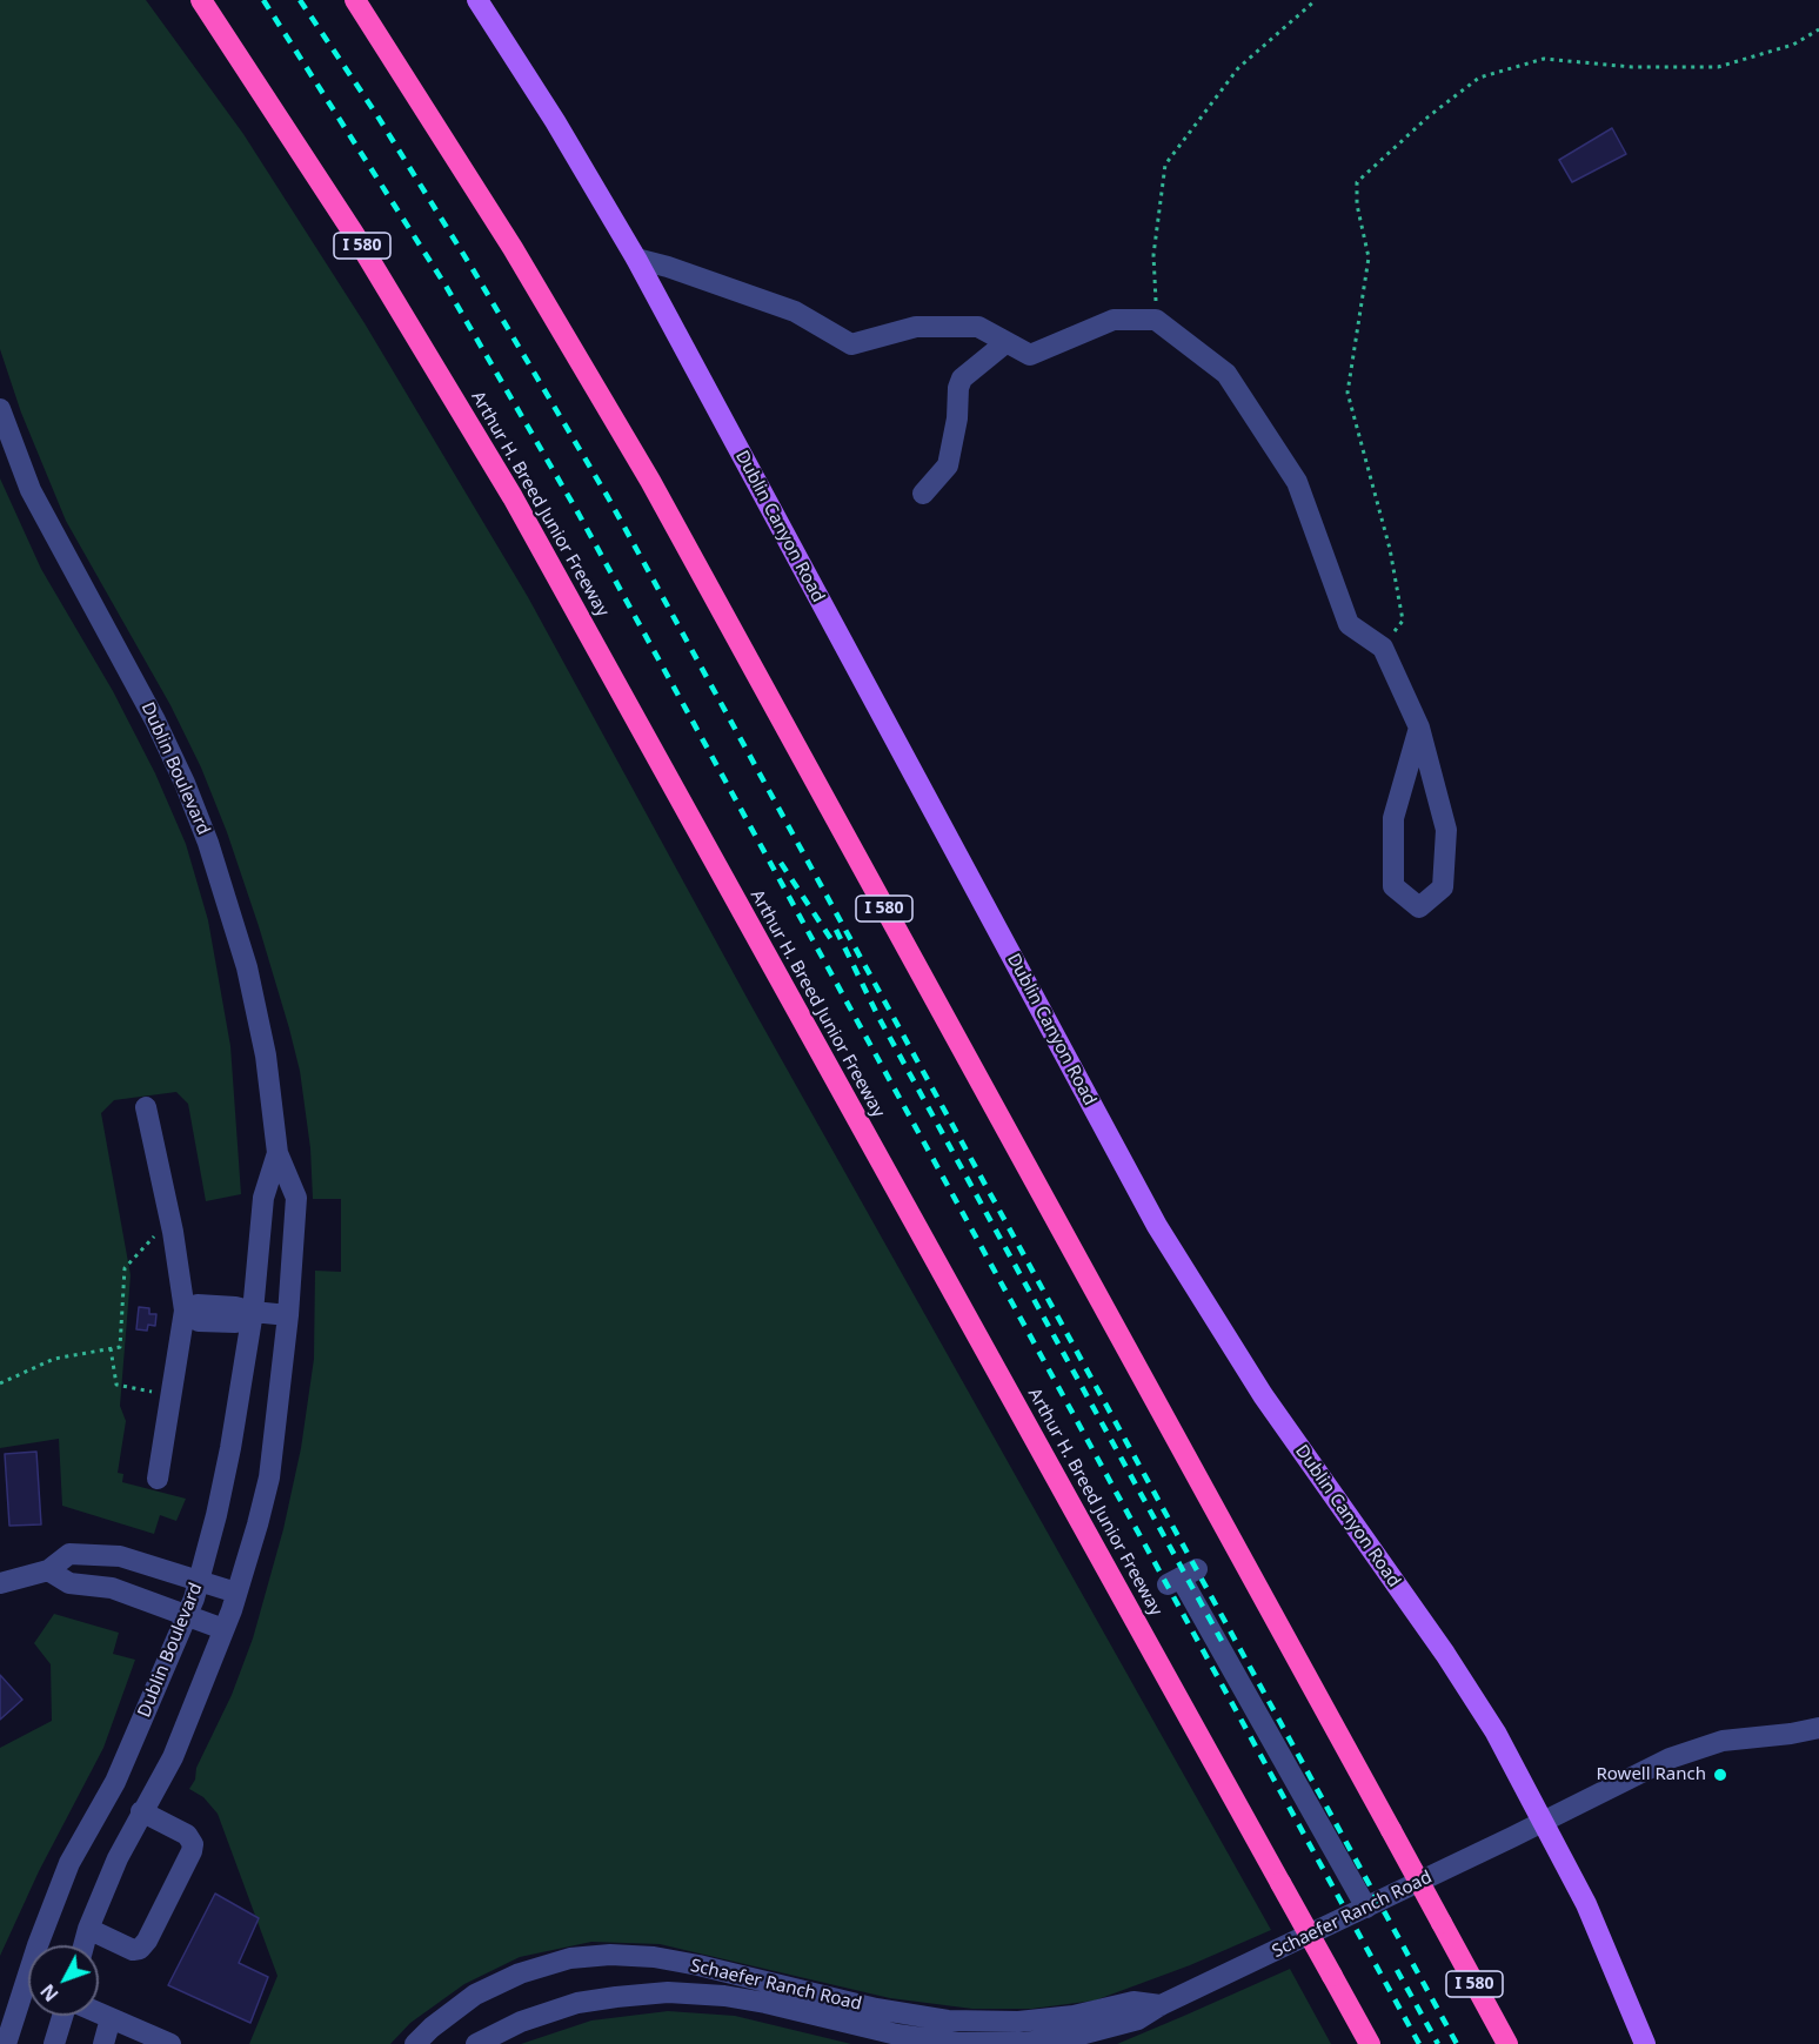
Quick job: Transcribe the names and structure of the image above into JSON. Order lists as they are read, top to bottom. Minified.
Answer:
{"streets":{"highway":["I 580","Arthur H. Breed Junior Freeway"],"main road":["Dublin Canyon Road"],"street":["Dublin Boulevard","Schaefer Ranch Road"]},"crossings":[["Dublin Canyon Road","Schaefer Ranch Road"]],"places":["Rowell Ranch"],"north":"bottom left"}
